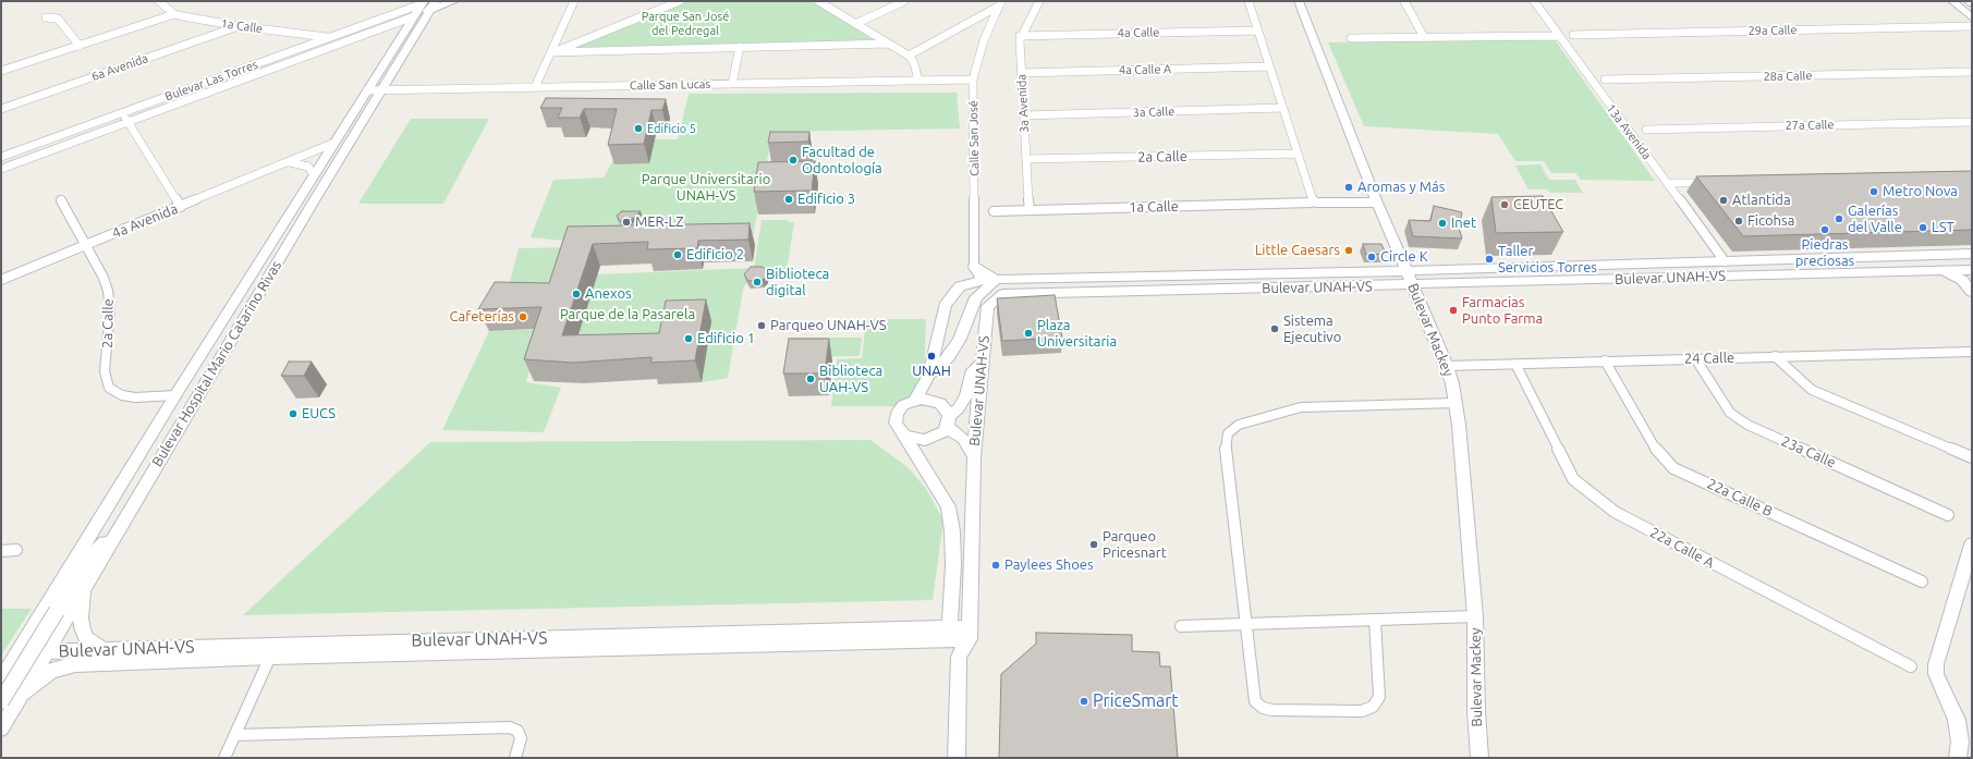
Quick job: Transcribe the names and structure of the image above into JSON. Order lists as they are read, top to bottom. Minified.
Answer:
{"streets":{"main road":["Bulevar Las Torres","Bulevar UNAH-VS","Bulevar Mackey","Bulevar Hospital Mario Catarino Rivas"],"street":["1a Calle","29a Calle","4a Calle","6a Avenida","4a Calle A","28a Calle","Calle San Lucas","3a Avenida","3a Calle","27a Calle","13a Avenida","Calle San José","2a Calle","4a Avenida","24 Calle","23a Calle","22a Calle B","22a Calle A"]},"crossings":[["1a Calle","6a Avenida"],["1a Calle","Bulevar Las Torres"],["1a Calle","3a Avenida"],["1a Calle","Bulevar Mackey"],["4a Calle","3a Avenida"],["4a Calle A","3a Avenida"],["Bulevar Las Torres","Bulevar Hospital Mario Catarino Rivas"],["Calle San Lucas","Calle San José"],["Calle San Lucas","Bulevar Hospital Mario Catarino Rivas"],["3a Avenida","3a Calle"],["3a Avenida","2a Calle"],["13a Avenida","Bulevar UNAH-VS"],["2a Calle","4a Avenida"],["2a Calle","Bulevar Hospital Mario Catarino Rivas"],["4a Avenida","Bulevar Hospital Mario Catarino Rivas"],["Bulevar UNAH-VS","Bulevar Mackey"],["Bulevar UNAH-VS","Bulevar Hospital Mario Catarino Rivas"],["Bulevar Mackey","24 Calle"],["24 Calle","23a Calle"],["24 Calle","22a Calle B"],["24 Calle","22a Calle A"]],"parks":["Parque San José del Pedregal","Parque Universitario UNAH-VS","Parque de la Pasarela"],"places":["Edificio 5","Facultad de Odontología","Aromas y Más","Metro Nova","Edificio 3","Atlantida","CEUTEC","Galerías del Valle","Ficohsa","MER-LZ","Inet","LST","Piedras preciosas","Little Caesars","Edificio 2","Circle K","Taller Servicios Torres","Biblioteca digital","Anexos","Farmacias Punto Farma","Cafeterías","Parqueo UNAH-VS","Sistema Ejecutivo","Plaza Universitaria","Edificio 1","UNAH","Biblioteca UAH-VS","EUCS","Parqueo Pricesnart","Paylees Shoes","PriceSmart"]}
